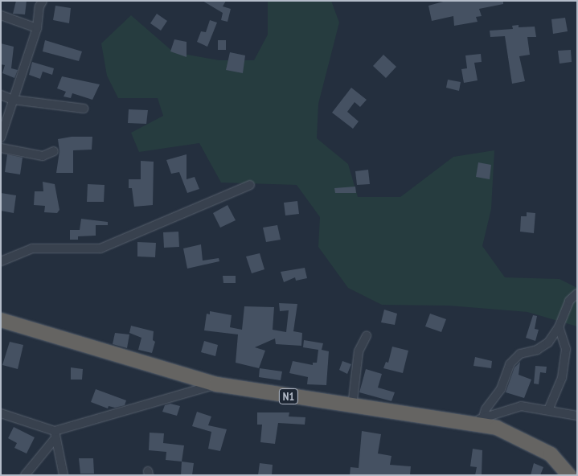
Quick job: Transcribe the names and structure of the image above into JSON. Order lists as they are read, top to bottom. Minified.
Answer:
{"streets":{"highway":["N1"]}}
